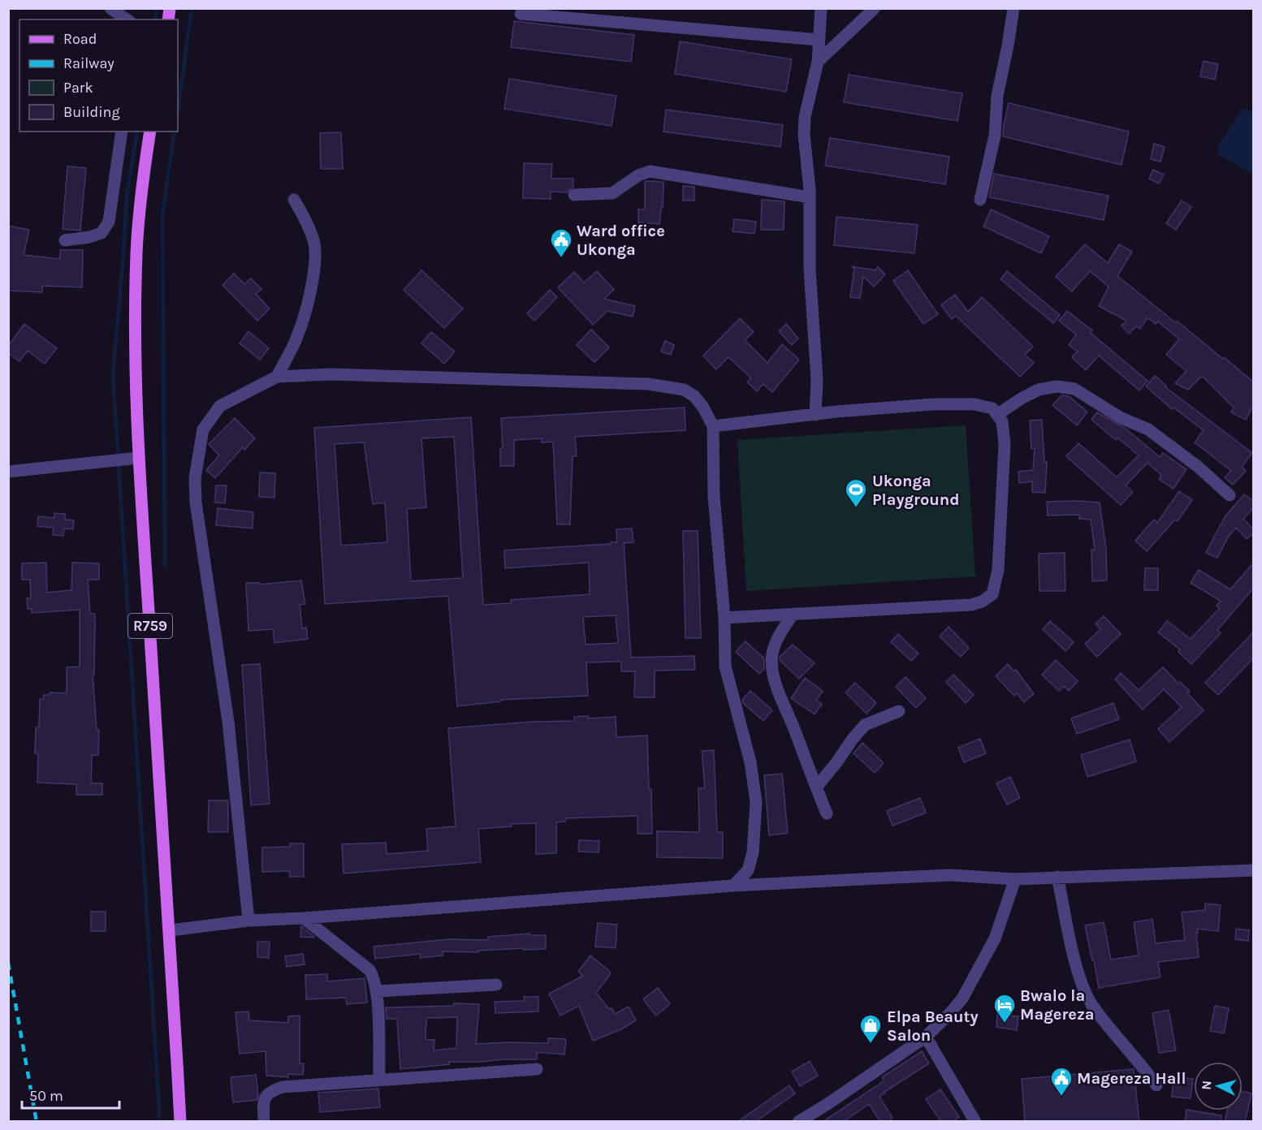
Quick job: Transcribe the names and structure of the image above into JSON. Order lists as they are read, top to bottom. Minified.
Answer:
{"streets":{"main road":["R759"]},"places":{"public building":["Ward office Ukonga","Magereza Hall"],"sports":["Ukonga Playground"],"hotel":["Bwalo la Magereza"],"shop":["Elpa Beauty Salon"]},"legend":["Road","Railway","Park","Building"],"scale_bar":"50 m","north":"left"}
